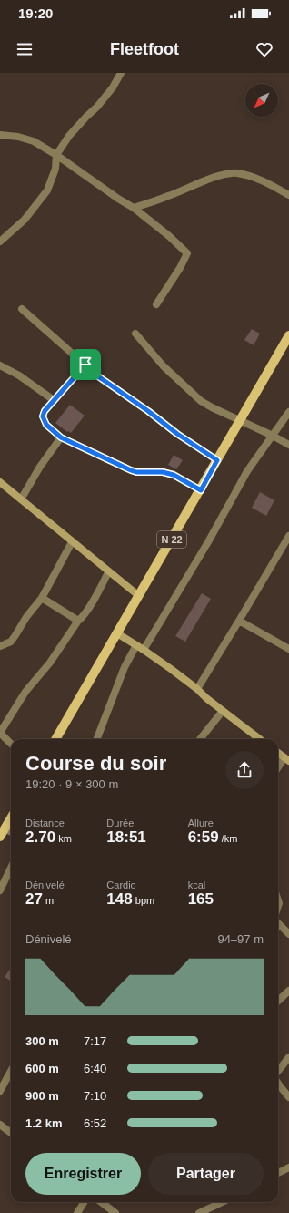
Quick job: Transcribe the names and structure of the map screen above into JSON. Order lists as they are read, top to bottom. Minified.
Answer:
{"streets":{"main road":["N 22"]},"north":"bottom left","page":{"status":"19:20","header":"Fleetfoot","heading":["Course du soir","19:20 · 9 × 300 m"],"stats":[["Distance","2.70 km"],["Durée","18:51"],["Allure","6:59 /km"],["Dénivelé","27 m"],["Cardio","148 bpm"],["kcal","165"]],"chart":["Dénivelé","94–97 m"],"list":[{"name":"300 m","note":"7:17"},{"name":"600 m","note":"6:40"},{"name":"900 m","note":"7:10"},{"name":"1.2 km","note":"6:52"}],"buttons":["Enregistrer","Partager"]}}
